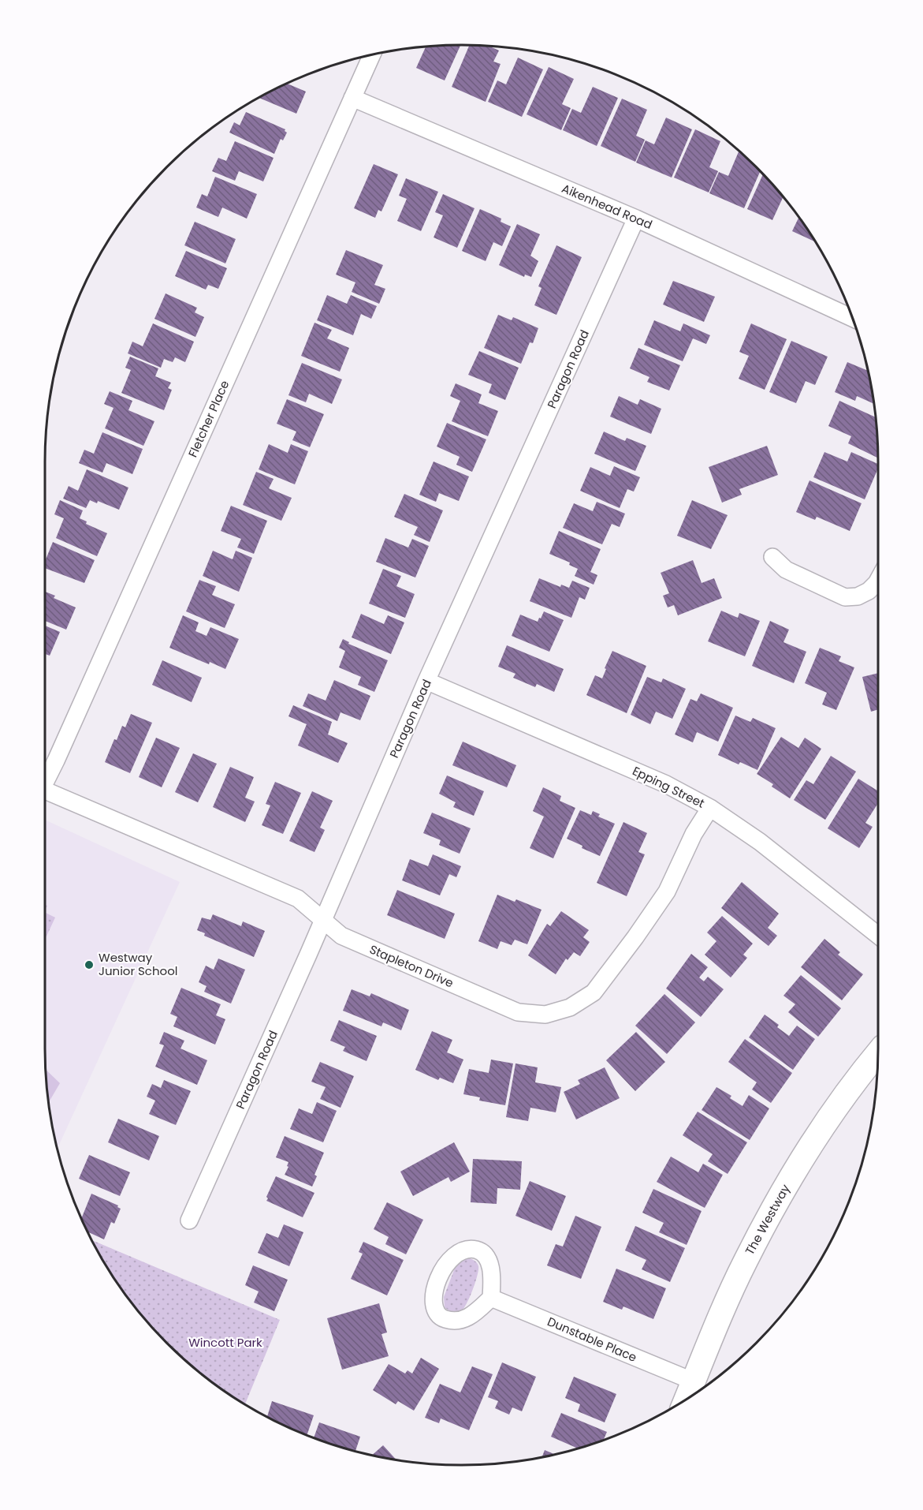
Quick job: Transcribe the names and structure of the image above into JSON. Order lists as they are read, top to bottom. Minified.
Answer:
{"streets":{"main road":["The Westway"],"street":["Aikenhead Road","Paragon Road","Fletcher Place","Epping Street","Stapleton Drive","Dunstable Place"]},"crossings":[["Aikenhead Road","Paragon Road"],["Aikenhead Road","Fletcher Place"],["Paragon Road","Epping Street"],["Paragon Road","Stapleton Drive"],["Epping Street","Stapleton Drive"],["The Westway","Dunstable Place"]],"parks":["Wincott Park"],"places":["Westway Junior School"]}
